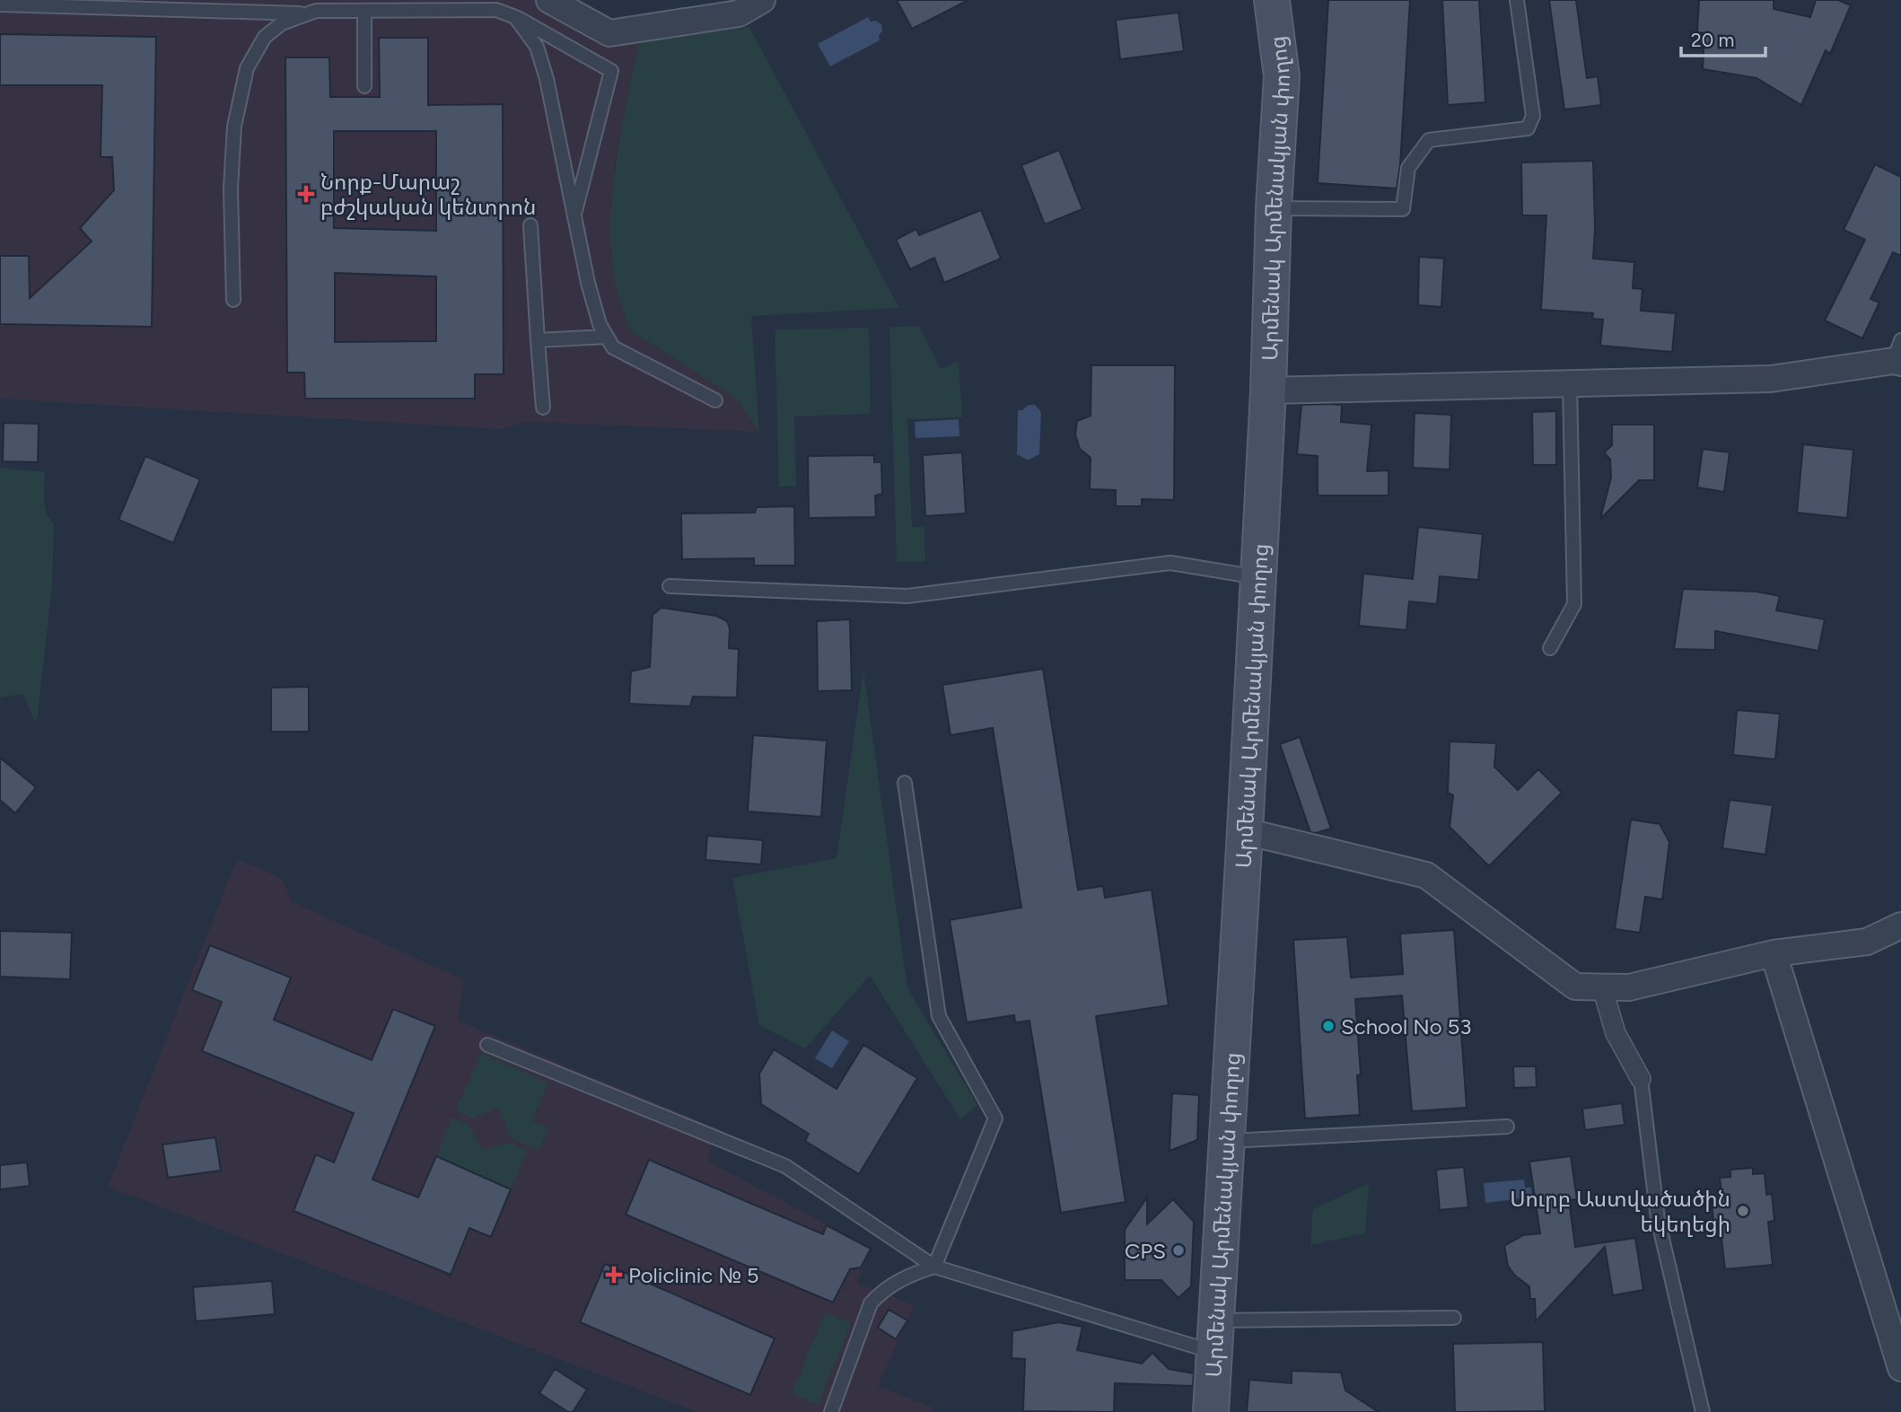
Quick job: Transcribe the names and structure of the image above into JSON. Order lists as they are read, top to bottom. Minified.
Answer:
{"streets":{"main road":["Արմենակ Արմենակյան փողոց"]},"places":{"health":["Նորք-Մարաշ բժշկական կենտրոն","Policlinic № 5"],"other":["School No 53","Սուրբ Աստվածածին եկեղեցի","CPS"]},"scale_bar":"20 m"}
